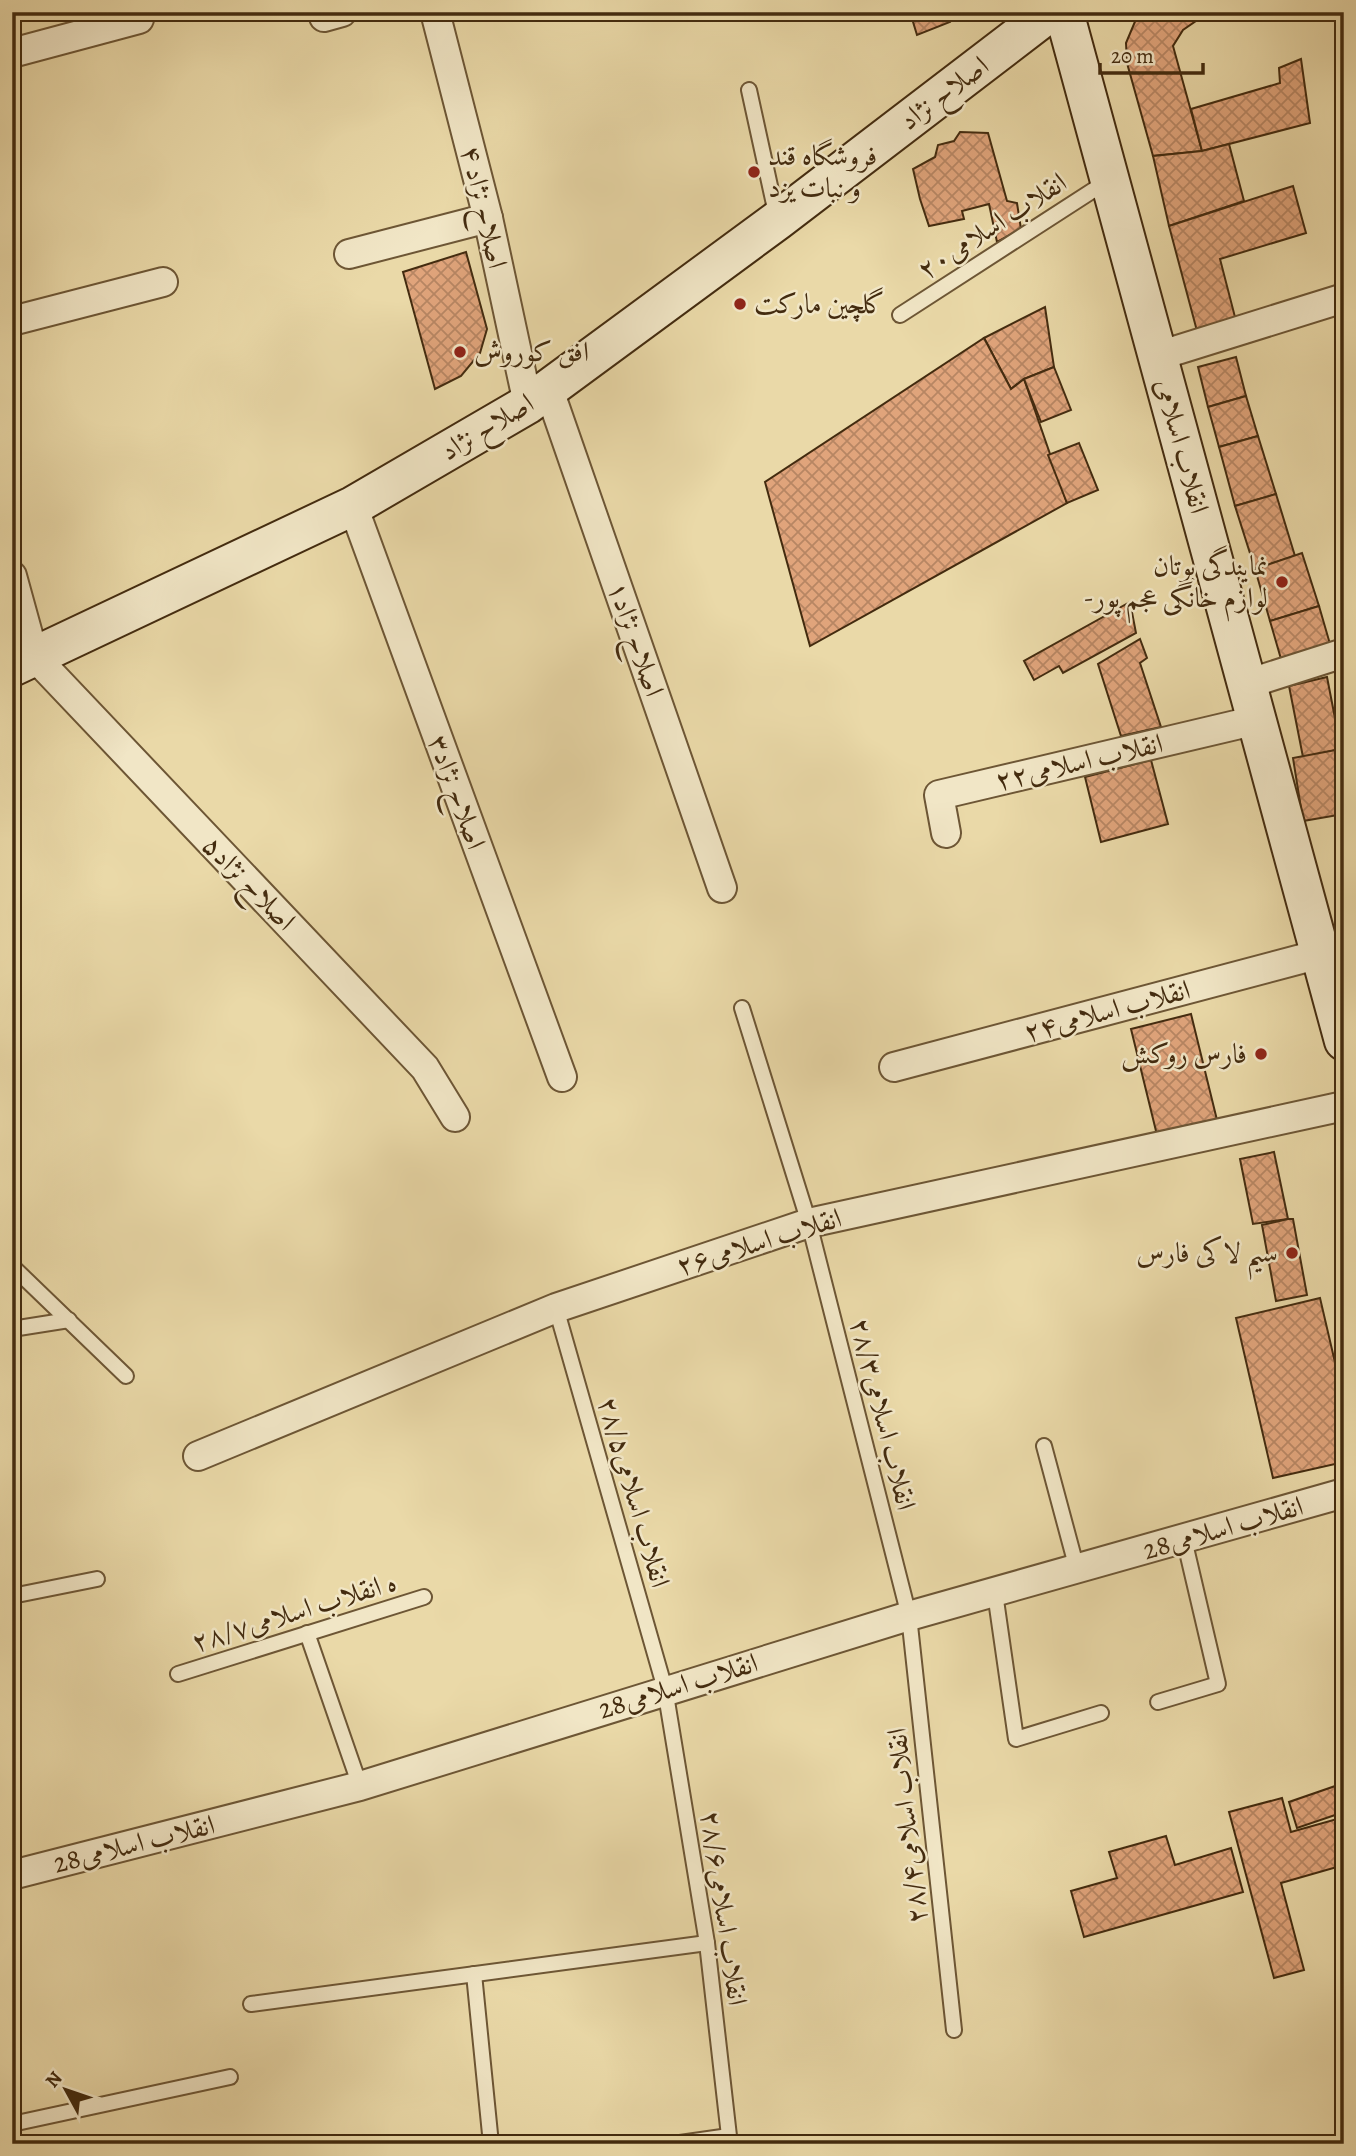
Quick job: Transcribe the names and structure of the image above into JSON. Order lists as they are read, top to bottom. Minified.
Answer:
{"streets":{"main road":["اصلاح نژاد","انقلاب اسلامی"],"street":["۴ اصلاح نژاد","اصلاح نژاد۱","انقلاب اسلامی۲۲","اصلاح نژاد۳","اصلاح نژاد۵","انقلاب اسلامی۲۴","انقلاب اسلامی۲۶","28انقلاب اسلامی"],"lane":["انقلاب اسلامی۲۰","انقلاب اسلامی۲۸/۳","انقلاب اسلامی۲۸/۵","ه انقلاب اسلامی۲۸/۷","انقلاب اسلامی۲۸/۴","انقلاب اسلامی۲۸/۶"]},"crossings":[["اصلاح نژاد","۴ اصلاح نژاد"],["اصلاح نژاد","اصلاح نژاد۱"],["اصلاح نژاد","اصلاح نژاد۳"],["اصلاح نژاد","اصلاح نژاد۵"],["۴ اصلاح نژاد","اصلاح نژاد۱"],["انقلاب اسلامی۲۰","انقلاب اسلامی"],["انقلاب اسلامی","انقلاب اسلامی۲۲"],["انقلاب اسلامی","انقلاب اسلامی۲۴"],["انقلاب اسلامی۲۶","انقلاب اسلامی۲۸/۳"],["انقلاب اسلامی۲۶","انقلاب اسلامی۲۸/۵"],["انقلاب اسلامی۲۸/۳","28انقلاب اسلامی"],["انقلاب اسلامی۲۸/۳","انقلاب اسلامی۲۸/۴"],["انقلاب اسلامی۲۸/۵","28انقلاب اسلامی"],["انقلاب اسلامی۲۸/۵","انقلاب اسلامی۲۸/۶"],["28انقلاب اسلامی","انقلاب اسلامی۲۸/۴"],["28انقلاب اسلامی","انقلاب اسلامی۲۸/۶"]],"places":["فروشگاه قند و نبات یزد","گلچین مارکت","افق کوروش","نمایندگی بوتان -لوازم خانگی عجم پور","فارس روکش","سیم لاکی فارس"],"scale_bar":"20 m","north":"top left"}
